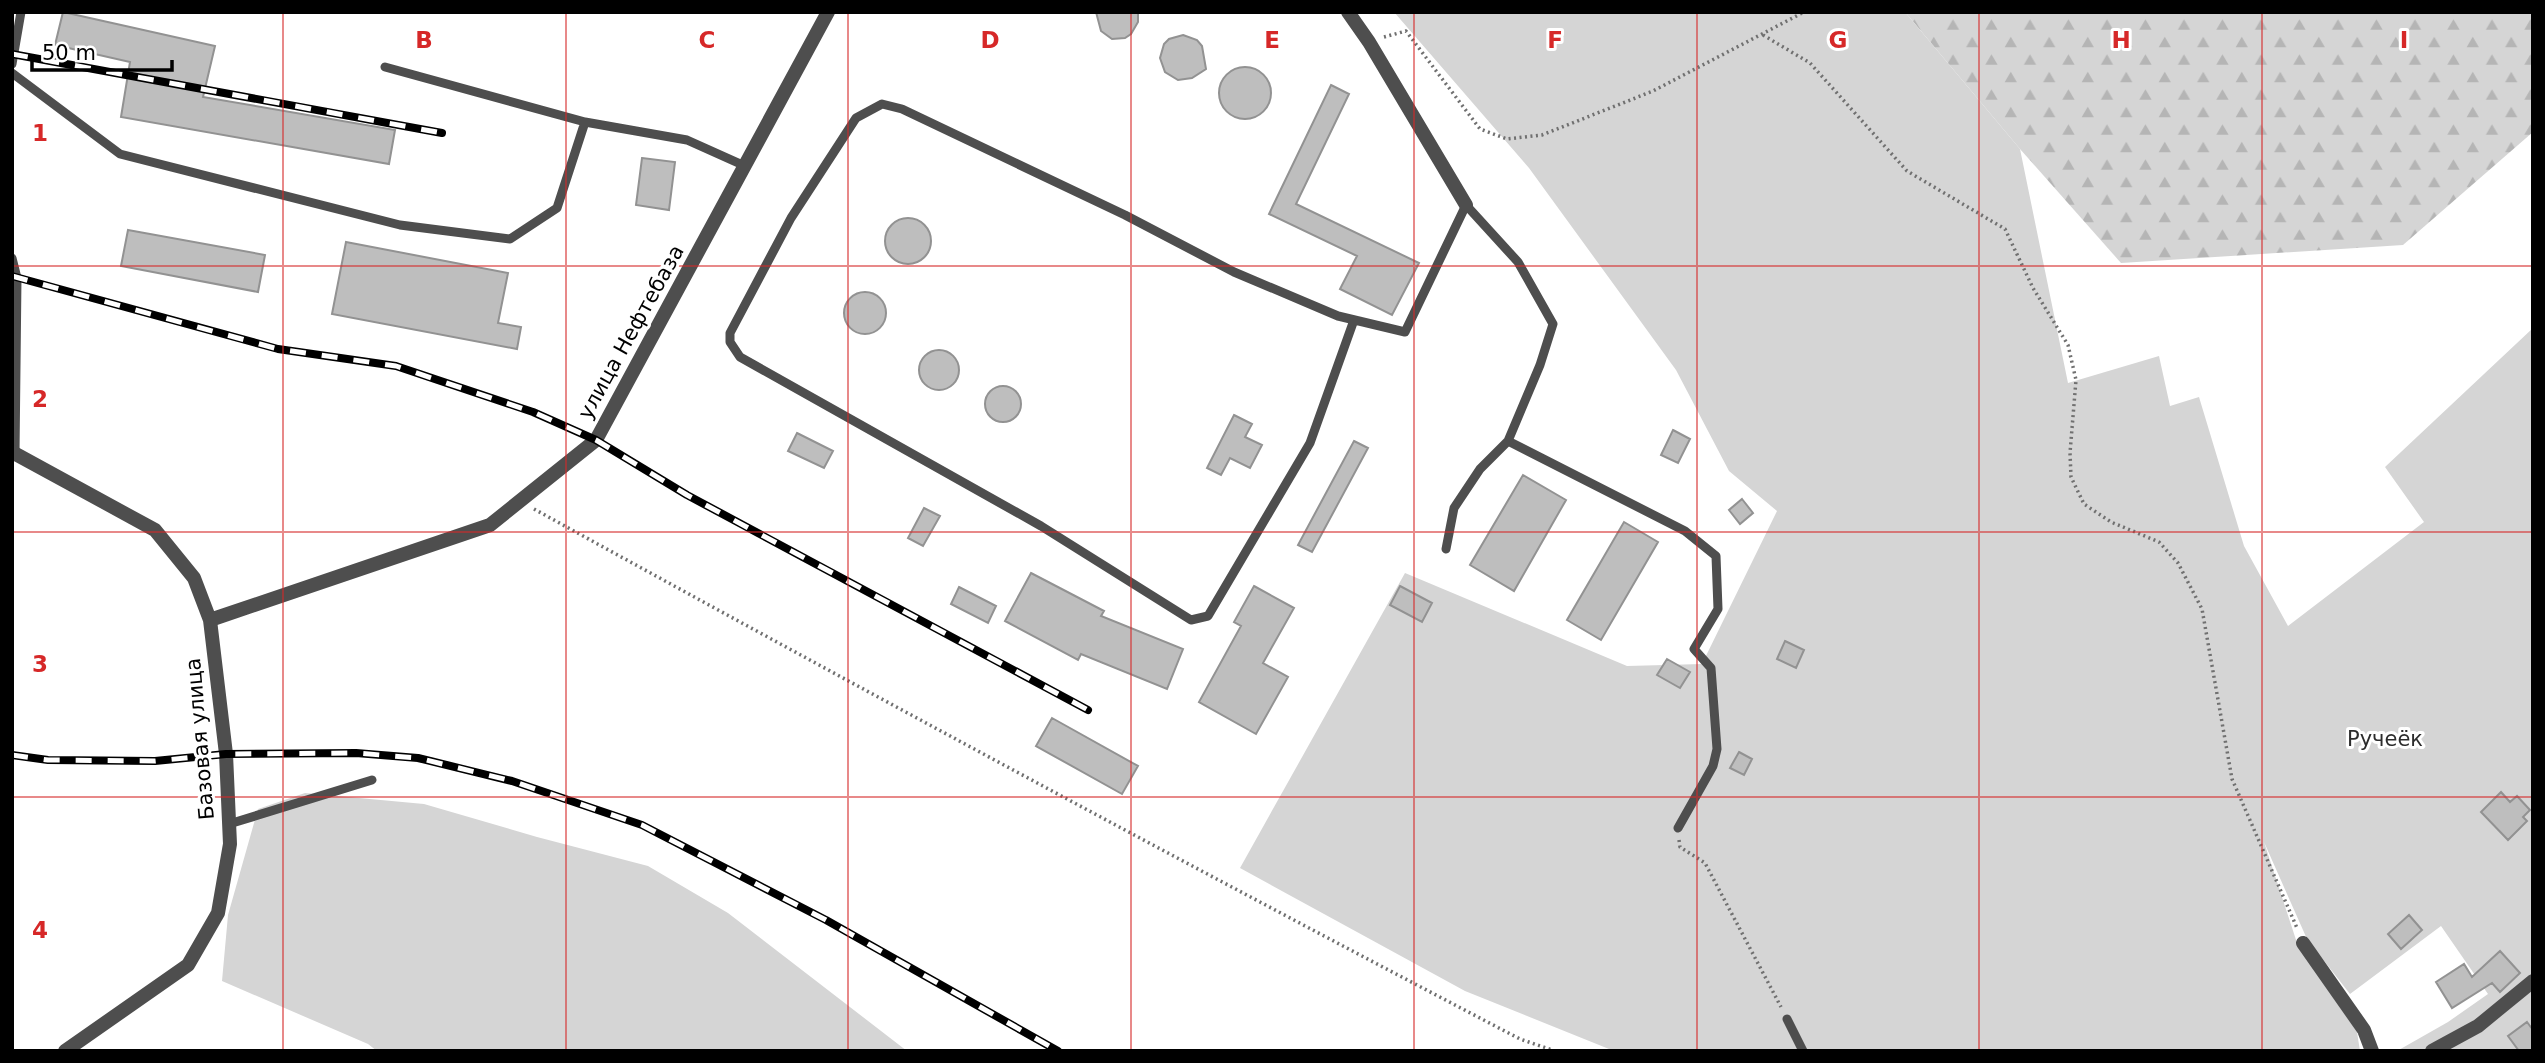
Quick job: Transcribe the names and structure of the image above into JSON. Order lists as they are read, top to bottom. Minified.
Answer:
{"streets":{"street":["улица Нефтебаза","Базовая улица"]},"crossings":[["улица Нефтебаза","Базовая улица"]],"parks":["Ручеёк"],"scale_bar":"50 m","grid":{"columns":["B","C","D","E","F","G","H","I"],"rows":["1","2","3","4"]}}
